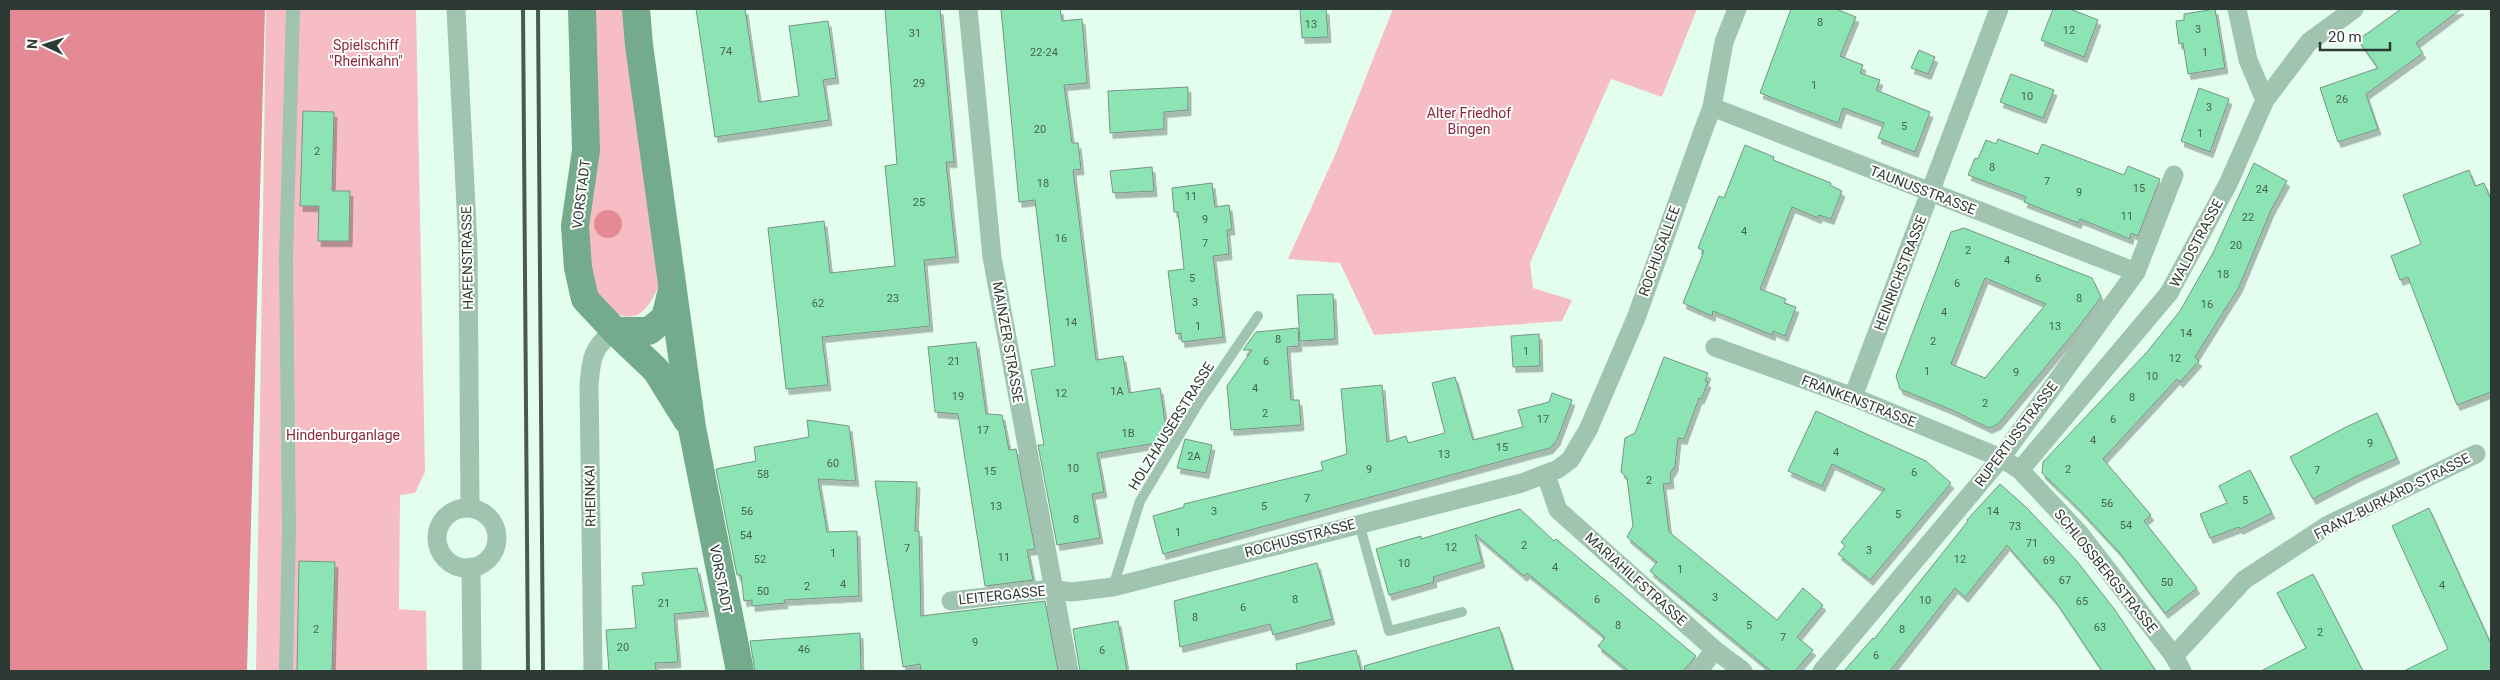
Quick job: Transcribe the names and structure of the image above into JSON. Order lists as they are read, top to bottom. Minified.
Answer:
{"streets":{"main road":["VORSTADT"],"street":["TAUNUSSTRASSE","WALDSTRASSE","ROCHUSALLEE","HAFENSTRASSE","HEINRICHSTRASSE","MAINZER STRASSE","FRANKENSTRASSE","RUPERTUSSTRASSE","RHEINKAI","FRANZ-BURKARD-STRASSE","ROCHUSSTRASSE","SCHLOSSBERGSTRASSE","MARIAHILFSTRASSE","LEITERGASSE"],"lane":["HOLZHAUSERSTRASSE"]},"crossings":[["TAUNUSSTRASSE","ROCHUSALLEE"],["TAUNUSSTRASSE","HEINRICHSTRASSE"],["TAUNUSSTRASSE","RUPERTUSSTRASSE"],["VORSTADT","RHEINKAI"],["WALDSTRASSE","SCHLOSSBERGSTRASSE"],["ROCHUSALLEE","ROCHUSSTRASSE"],["ROCHUSALLEE","MARIAHILFSTRASSE"],["HEINRICHSTRASSE","FRANKENSTRASSE"],["MAINZER STRASSE","ROCHUSSTRASSE"],["MAINZER STRASSE","LEITERGASSE"],["FRANKENSTRASSE","RUPERTUSSTRASSE"],["FRANKENSTRASSE","SCHLOSSBERGSTRASSE"],["HOLZHAUSERSTRASSE","ROCHUSSTRASSE"],["RUPERTUSSTRASSE","SCHLOSSBERGSTRASSE"],["FRANZ-BURKARD-STRASSE","SCHLOSSBERGSTRASSE"],["ROCHUSSTRASSE","MARIAHILFSTRASSE"],["ROCHUSSTRASSE","LEITERGASSE"]],"parks":["Spielschiff \"Rheinkahn\"","Alter Friedhof Bingen","Hindenburganlage"],"house_numbers":["8","13","3","12","31","74","22-24","1","29","1","10","26","3","5","20","1","2","8","7","18","15","24","9","11","25","11","22","9","4","16","7","20","2","4","18","5","6","6","23","8","3","62","16","4","14","1","13","14","8","2","1","12","21","6","1","9","10","4","1A","12","19","8","2","2","17","6","17","1B","4","9","15","4","13","2A","60","10","9","2","7","15","6","58","2","7","5","56","13","5","56","3","14","5","8","54","73","1","54","71","2","12","7","3","1","11","52","12","69","10","4","1","67","50","4","4","2","50","3","8","6","10","65","21","6","8","8","5","63","2","8","2","7","9","20","46","6","6"],"scale_bar":"20 m","north":"left"}
